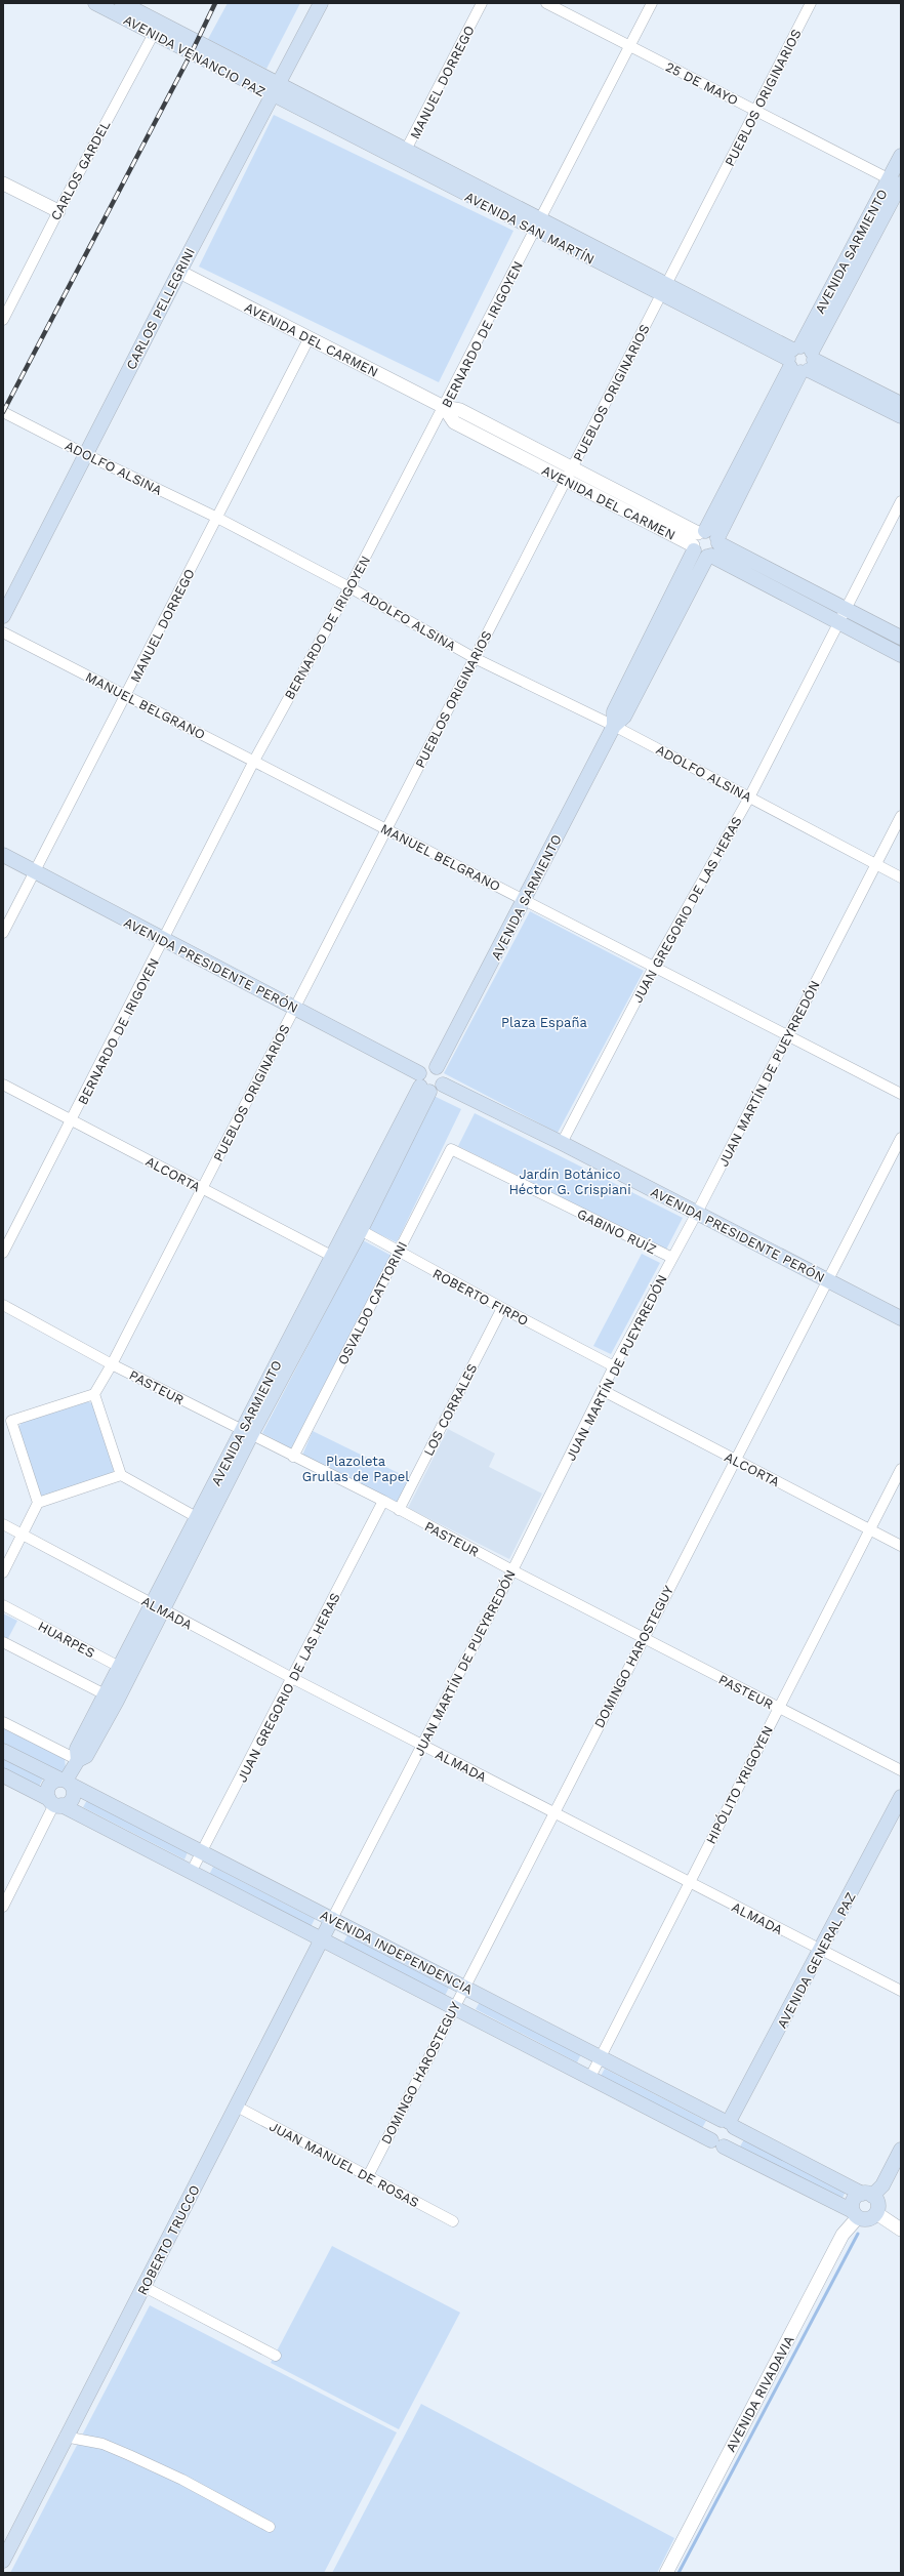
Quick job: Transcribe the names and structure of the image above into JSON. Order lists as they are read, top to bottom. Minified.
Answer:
{"streets":{"main road":["AVENIDA VENANCIO PAZ","AVENIDA SAN MARTÍN","AVENIDA SARMIENTO","CARLOS PELLEGRINI","AVENIDA DEL CARMEN","AVENIDA PRESIDENTE PERÓN","AVENIDA INDEPENDENCIA","AVENIDA GENERAL PAZ","ROBERTO TRUCCO"],"street":["MANUEL DORREGO","25 DE MAYO","PUEBLOS ORIGINARIOS","CARLOS GARDEL","BERNARDO DE IRIGOYEN","ADOLFO ALSINA","MANUEL BELGRANO","JUAN GREGORIO DE LAS HERAS","JUAN MARTÍN DE PUEYRREDÓN","ALCORTA","GABINO RUÍZ","ROBERTO FIRPO","OSVALDO CATTORINI","PASTEUR","LOS CORRALES","ALMADA","HUARPES","DOMINGO HAROSTEGUY","HIPÓLITO YRIGOYEN","JUAN MANUEL DE ROSAS","AVENIDA RIVADAVIA"]},"crossings":[["AVENIDA VENANCIO PAZ","CARLOS GARDEL"],["AVENIDA VENANCIO PAZ","AVENIDA SAN MARTÍN"],["AVENIDA VENANCIO PAZ","CARLOS PELLEGRINI"],["MANUEL DORREGO","AVENIDA SAN MARTÍN"],["MANUEL DORREGO","AVENIDA DEL CARMEN"],["MANUEL DORREGO","ADOLFO ALSINA"],["MANUEL DORREGO","MANUEL BELGRANO"],["MANUEL DORREGO","AVENIDA PRESIDENTE PERÓN"],["25 DE MAYO","PUEBLOS ORIGINARIOS"],["25 DE MAYO","AVENIDA SARMIENTO"],["25 DE MAYO","BERNARDO DE IRIGOYEN"],["PUEBLOS ORIGINARIOS","AVENIDA SAN MARTÍN"],["PUEBLOS ORIGINARIOS","AVENIDA DEL CARMEN"],["PUEBLOS ORIGINARIOS","ADOLFO ALSINA"],["PUEBLOS ORIGINARIOS","MANUEL BELGRANO"],["PUEBLOS ORIGINARIOS","AVENIDA PRESIDENTE PERÓN"],["PUEBLOS ORIGINARIOS","ALCORTA"],["PUEBLOS ORIGINARIOS","PASTEUR"],["AVENIDA SAN MARTÍN","AVENIDA SARMIENTO"],["AVENIDA SAN MARTÍN","CARLOS PELLEGRINI"],["AVENIDA SAN MARTÍN","BERNARDO DE IRIGOYEN"],["AVENIDA SARMIENTO","AVENIDA DEL CARMEN"],["AVENIDA SARMIENTO","ADOLFO ALSINA"],["AVENIDA SARMIENTO","MANUEL BELGRANO"],["AVENIDA SARMIENTO","AVENIDA PRESIDENTE PERÓN"],["AVENIDA SARMIENTO","ALCORTA"],["AVENIDA SARMIENTO","ROBERTO FIRPO"],["AVENIDA SARMIENTO","PASTEUR"],["AVENIDA SARMIENTO","ALMADA"],["AVENIDA SARMIENTO","HUARPES"],["AVENIDA SARMIENTO","AVENIDA INDEPENDENCIA"],["CARLOS PELLEGRINI","AVENIDA DEL CARMEN"],["CARLOS PELLEGRINI","ADOLFO ALSINA"],["BERNARDO DE IRIGOYEN","AVENIDA DEL CARMEN"],["BERNARDO DE IRIGOYEN","ADOLFO ALSINA"],["BERNARDO DE IRIGOYEN","MANUEL BELGRANO"],["BERNARDO DE IRIGOYEN","AVENIDA PRESIDENTE PERÓN"],["BERNARDO DE IRIGOYEN","ALCORTA"],["AVENIDA DEL CARMEN","JUAN GREGORIO DE LAS HERAS"],["ADOLFO ALSINA","JUAN GREGORIO DE LAS HERAS"],["ADOLFO ALSINA","JUAN MARTÍN DE PUEYRREDÓN"],["MANUEL BELGRANO","JUAN GREGORIO DE LAS HERAS"],["MANUEL BELGRANO","JUAN MARTÍN DE PUEYRREDÓN"],["JUAN GREGORIO DE LAS HERAS","AVENIDA PRESIDENTE PERÓN"],["JUAN GREGORIO DE LAS HERAS","PASTEUR"],["JUAN GREGORIO DE LAS HERAS","ALMADA"],["JUAN GREGORIO DE LAS HERAS","AVENIDA INDEPENDENCIA"],["AVENIDA PRESIDENTE PERÓN","JUAN MARTÍN DE PUEYRREDÓN"],["AVENIDA PRESIDENTE PERÓN","DOMINGO HAROSTEGUY"],["JUAN MARTÍN DE PUEYRREDÓN","ALCORTA"],["JUAN MARTÍN DE PUEYRREDÓN","GABINO RUÍZ"],["JUAN MARTÍN DE PUEYRREDÓN","ROBERTO FIRPO"],["JUAN MARTÍN DE PUEYRREDÓN","PASTEUR"],["JUAN MARTÍN DE PUEYRREDÓN","ALMADA"],["JUAN MARTÍN DE PUEYRREDÓN","AVENIDA INDEPENDENCIA"],["JUAN MARTÍN DE PUEYRREDÓN","ROBERTO TRUCCO"],["ALCORTA","DOMINGO HAROSTEGUY"],["ALCORTA","HIPÓLITO YRIGOYEN"],["GABINO RUÍZ","OSVALDO CATTORINI"],["ROBERTO FIRPO","OSVALDO CATTORINI"],["ROBERTO FIRPO","LOS CORRALES"],["OSVALDO CATTORINI","PASTEUR"],["PASTEUR","LOS CORRALES"],["PASTEUR","DOMINGO HAROSTEGUY"],["PASTEUR","HIPÓLITO YRIGOYEN"],["ALMADA","DOMINGO HAROSTEGUY"],["ALMADA","HIPÓLITO YRIGOYEN"],["ALMADA","AVENIDA GENERAL PAZ"],["DOMINGO HAROSTEGUY","AVENIDA INDEPENDENCIA"],["DOMINGO HAROSTEGUY","JUAN MANUEL DE ROSAS"],["HIPÓLITO YRIGOYEN","AVENIDA INDEPENDENCIA"],["AVENIDA INDEPENDENCIA","AVENIDA GENERAL PAZ"],["AVENIDA INDEPENDENCIA","ROBERTO TRUCCO"],["AVENIDA INDEPENDENCIA","AVENIDA RIVADAVIA"],["JUAN MANUEL DE ROSAS","ROBERTO TRUCCO"]],"parks":["Plaza España","Jardín Botánico Héctor G. Crispiani","Plazoleta Grullas de Papel"]}
